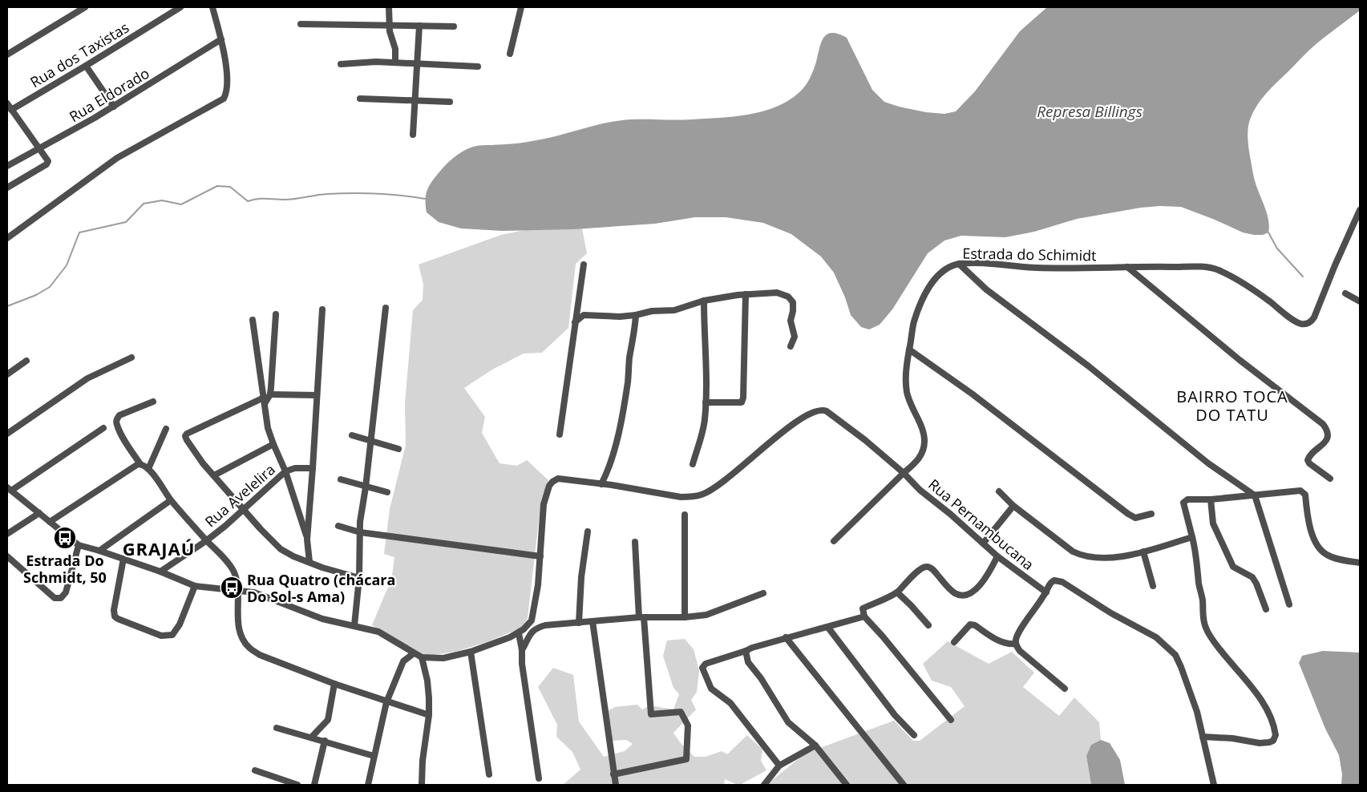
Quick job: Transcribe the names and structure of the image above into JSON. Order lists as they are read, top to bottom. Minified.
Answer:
{"streets":{"street":["Rua dos Taxistas","Rua Eldorado","Estrada do Schimidt","Rua Avelelira","Rua Pernambucana"]},"crossings":[["Estrada do Schimidt","Rua Pernambucana"]],"districts":["BAIRRO TOCA DO TATU","GRAJAÚ"],"water":["Represa Billings"],"places":{"bus stop":["Estrada Do Schmidt, 50","Rua Quatro (chácara Do Sol-s Ama)"]}}
